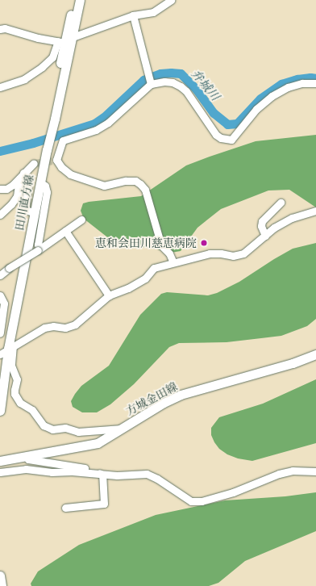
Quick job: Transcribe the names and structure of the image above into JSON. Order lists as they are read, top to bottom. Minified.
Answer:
{"streets":{"main road":["田川直方線","方城金田線"]},"water":["弁城川"],"places":["恵和会田川慈恵病院"]}
